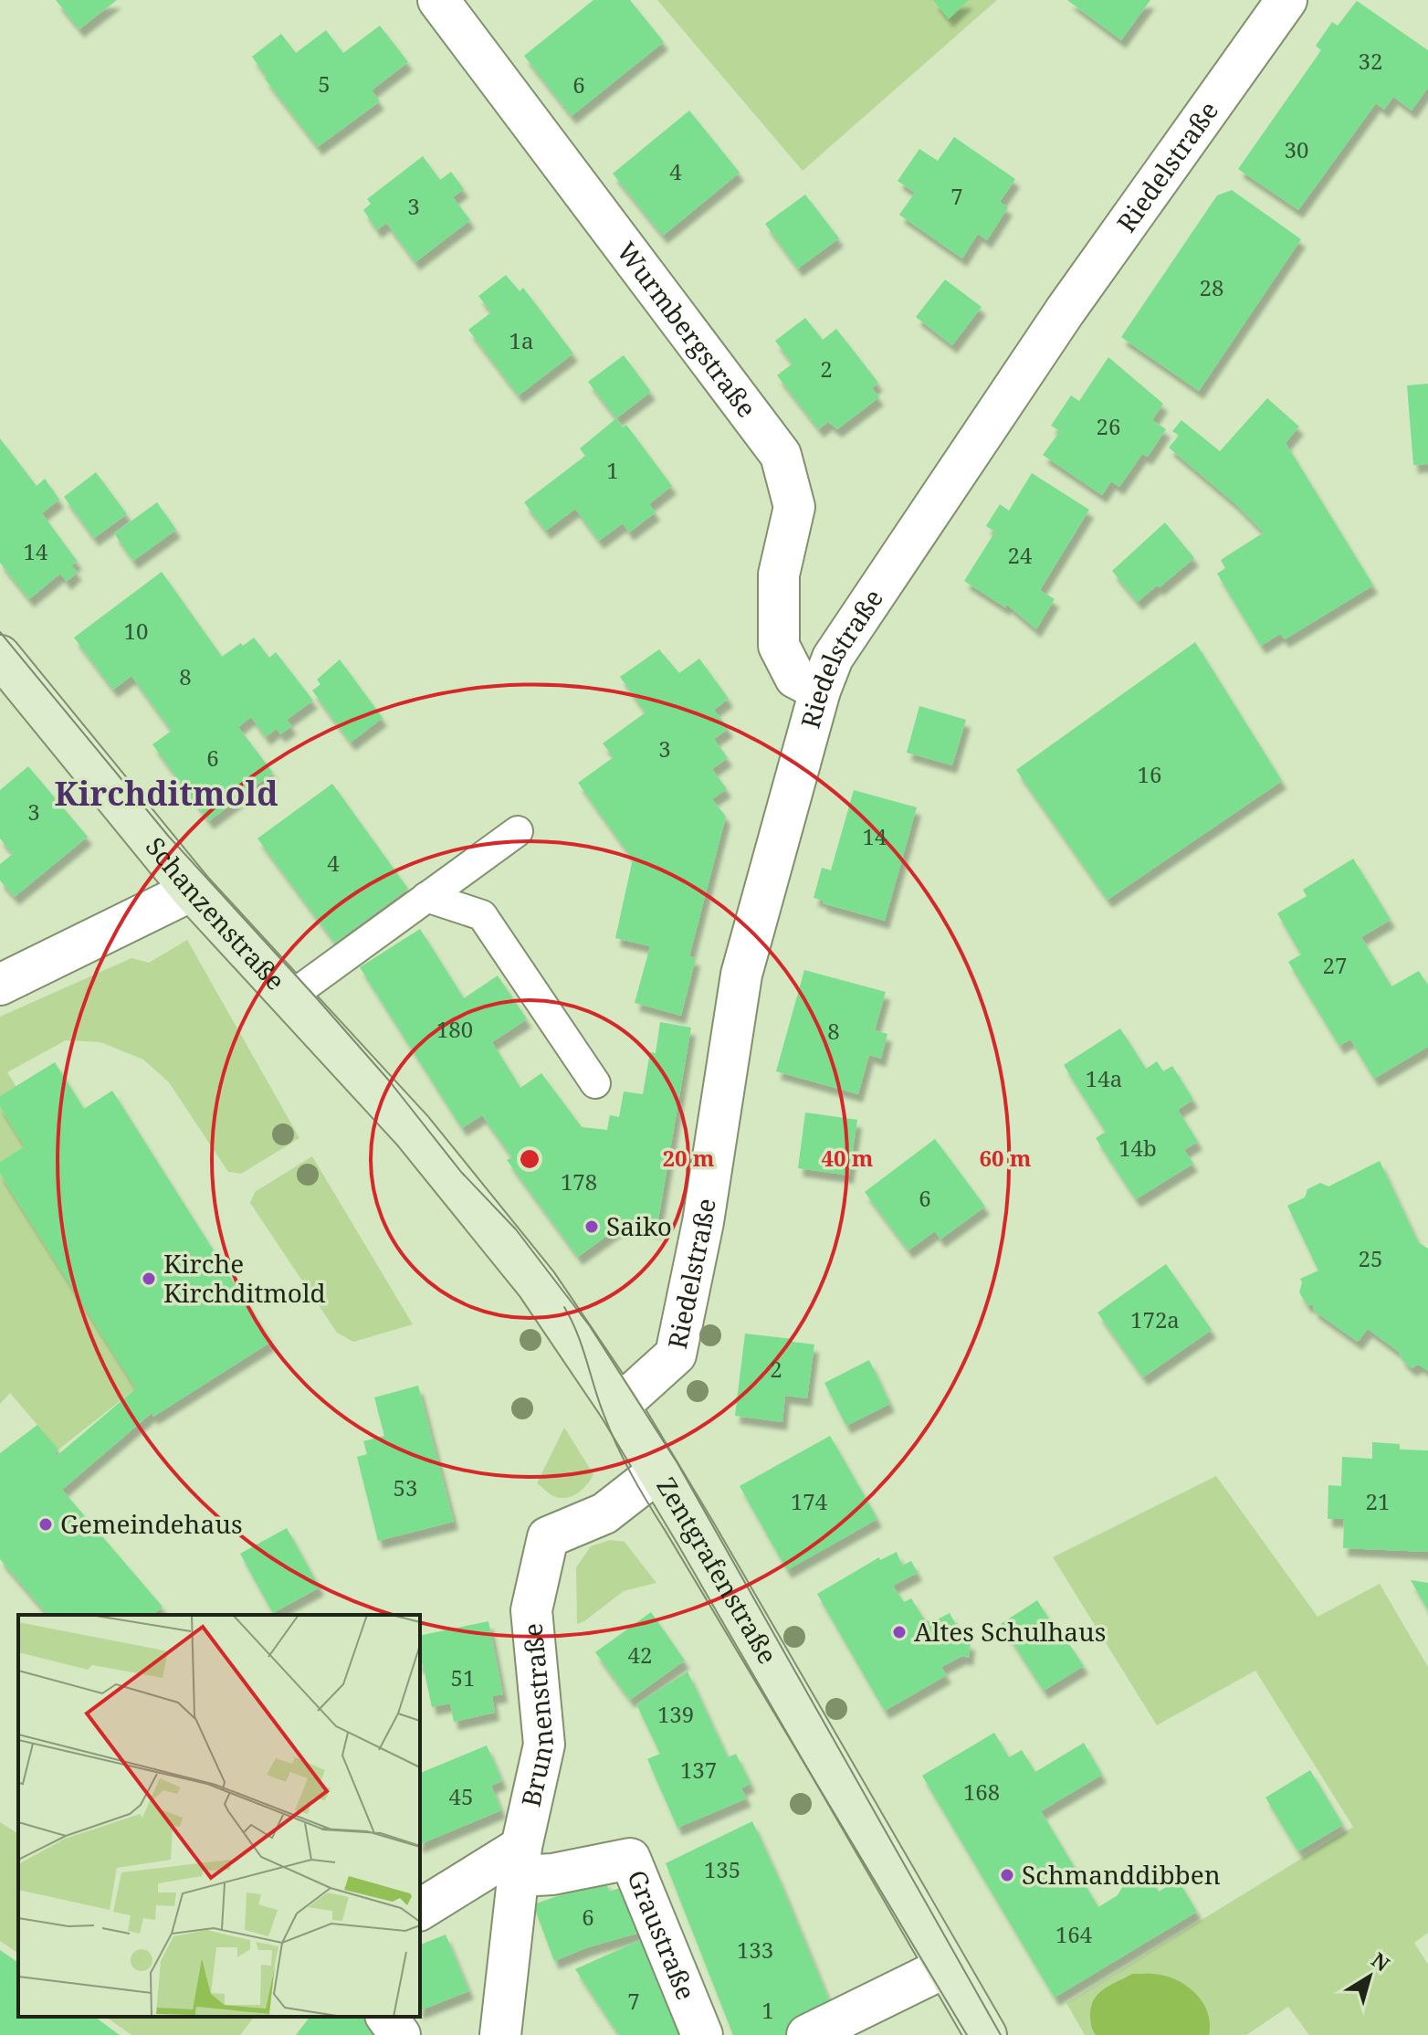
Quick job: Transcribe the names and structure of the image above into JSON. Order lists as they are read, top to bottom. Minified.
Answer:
{"streets":{"street":["Riedelstraße","Wurmbergstraße","Schanzenstraße","Zentgrafenstraße","Brunnenstraße","Graustraße"]},"crossings":[["Riedelstraße","Wurmbergstraße"],["Riedelstraße","Zentgrafenstraße"],["Schanzenstraße","Zentgrafenstraße"],["Zentgrafenstraße","Brunnenstraße"],["Brunnenstraße","Graustraße"]],"districts":["Kirchditmold"],"places":["Saiko","Kirche Kirchditmold","Gemeindehaus","Altes Schulhaus","Schmanddibben"],"house_numbers":["32","5","6","30","4","7","3","28","1a","2","26","1","14","24","10","8","3","6","16","3","14","4","27","180","8","14a","14b","178","6","25","172a","2","53","174","21","42","51","139","137","168","45","135","6","164","133","7","1"],"north":"top right","rings":["20 m","40 m","60 m"]}
